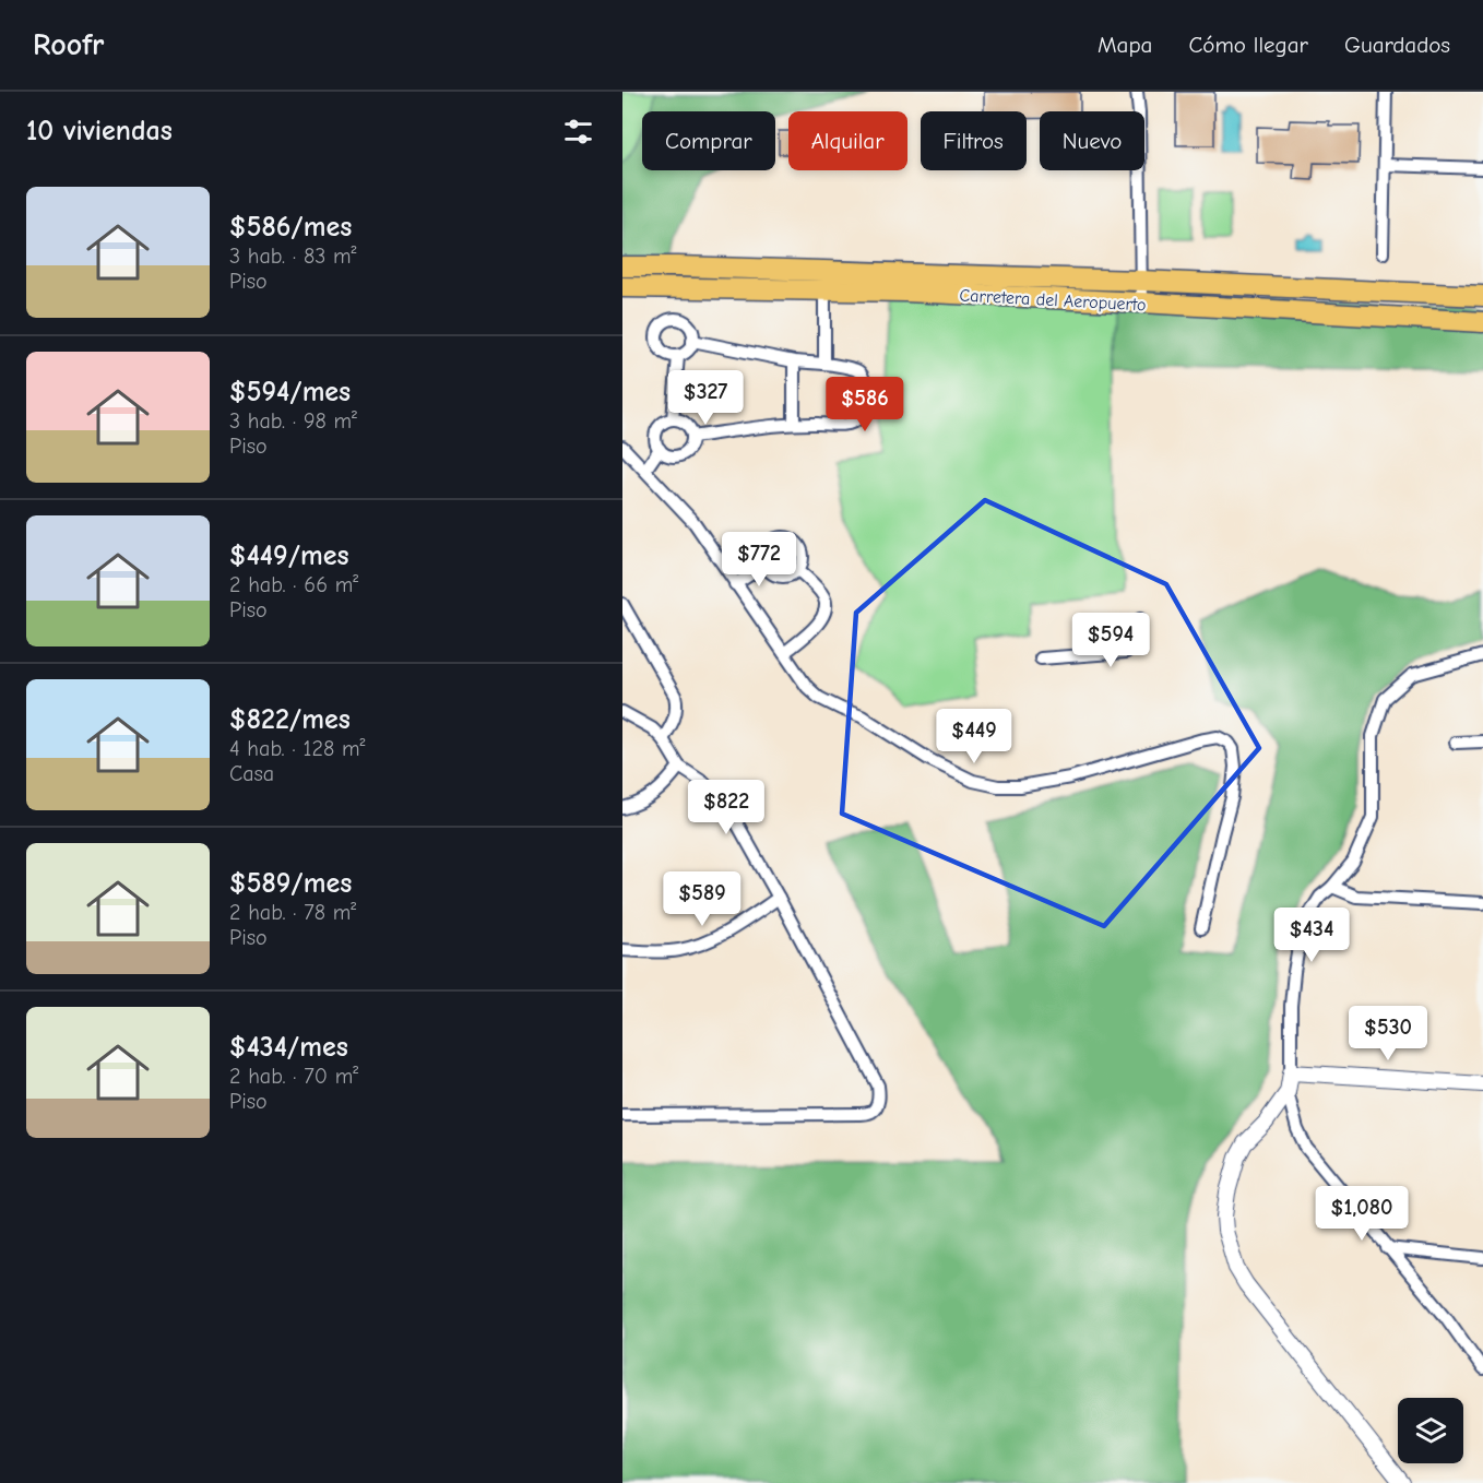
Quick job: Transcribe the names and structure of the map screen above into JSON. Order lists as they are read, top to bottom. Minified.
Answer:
{"streets":{"main road":["Carretera del Aeropuerto"]},"page":{"header":"Roofr","nav":["Mapa","Cómo llegar","Guardados"],"heading":"10 viviendas","chip":["Comprar","Alquilar","Filtros","Nuevo"],"list":[{"name":"$586/mes","note":"3 hab. · 83 m² · Piso"},{"name":"$594/mes","note":"3 hab. · 98 m² · Piso"},{"name":"$449/mes","note":"2 hab. · 66 m² · Piso"},{"name":"$822/mes","note":"4 hab. · 128 m² · Casa"},{"name":"$589/mes","note":"2 hab. · 78 m² · Piso"},{"name":"$434/mes","note":"2 hab. · 70 m² · Piso"}],"price":["$327","$586","$772","$594","$449","$822","$589","$434","$530","$1,080"]}}
